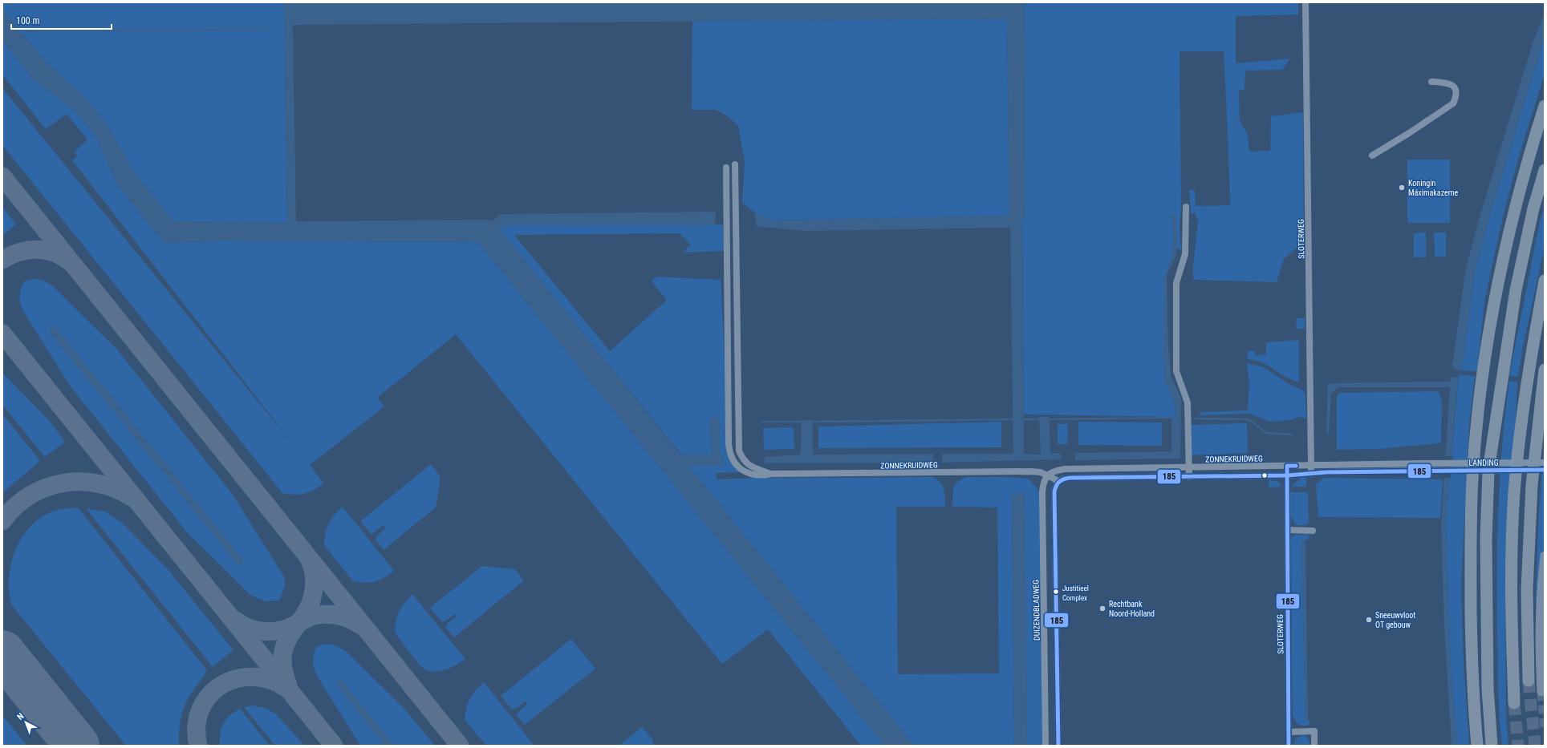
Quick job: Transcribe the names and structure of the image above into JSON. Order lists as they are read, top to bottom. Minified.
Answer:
{"streets":{"street":["SLOTERWEG","ZONNEKRUIDWEG","LANDING","DUIZENDBLADWEG"]},"crossings":[["SLOTERWEG","ZONNEKRUIDWEG"],["SLOTERWEG","LANDING"],["ZONNEKRUIDWEG","LANDING"],["ZONNEKRUIDWEG","DUIZENDBLADWEG"]],"places":["Koningin Máximakazerne","Justitieel Complex","Rechtbank Noord-Holland","Sneeuwvloot OT gebouw"],"lines":["transit line 185"],"scale_bar":"100 m","north":"top left"}
